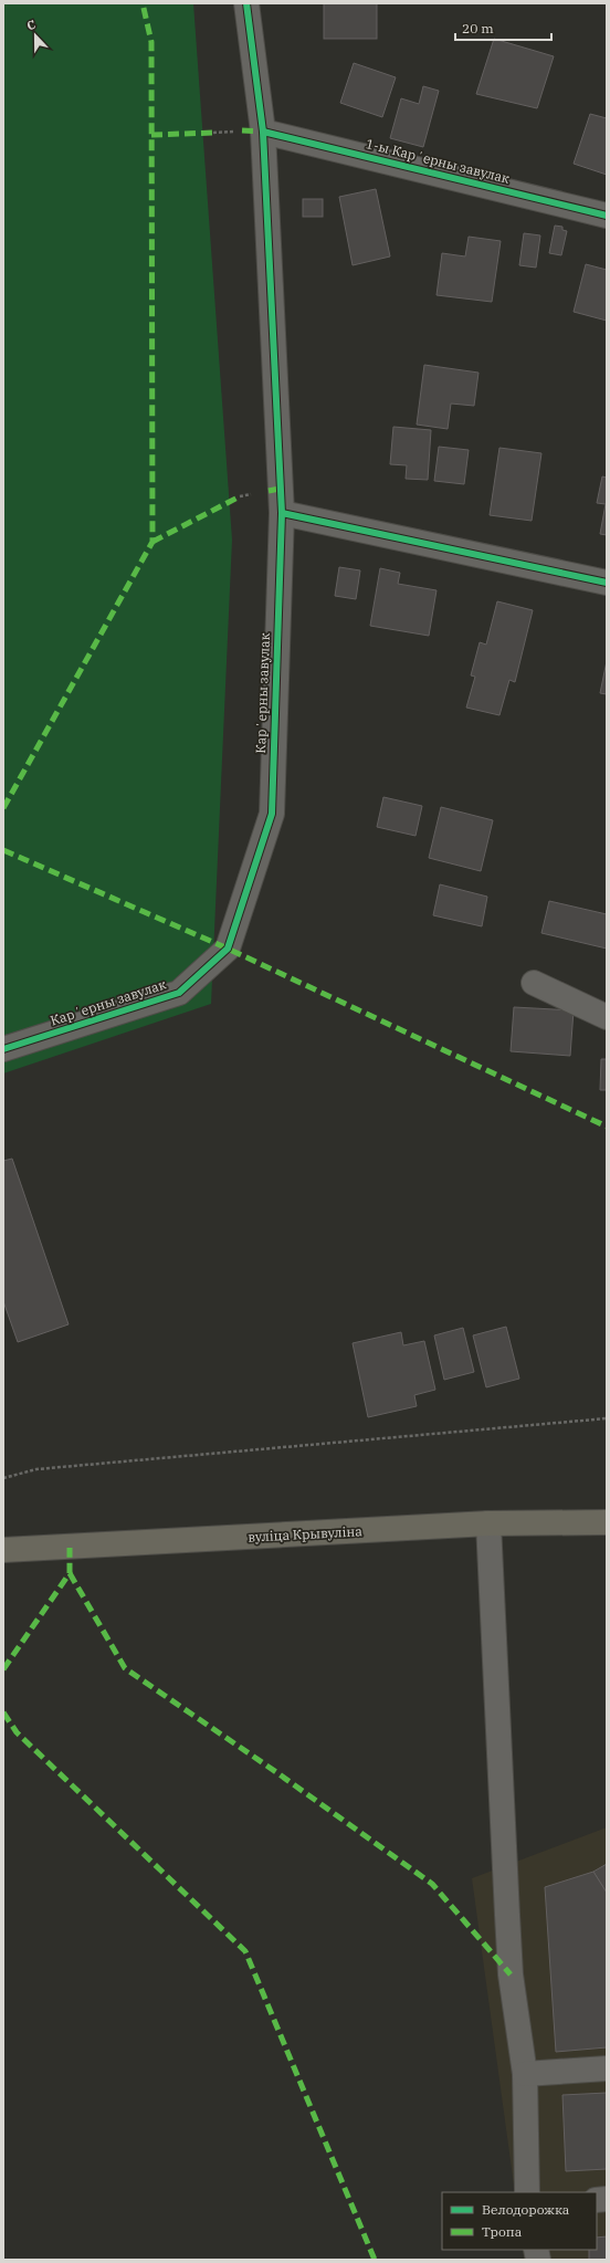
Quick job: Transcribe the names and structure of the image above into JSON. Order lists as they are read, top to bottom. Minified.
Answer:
{"streets":{"main road":["вуліца Крывуліна"],"street":["1-ы Карʼерны завулак","Карʼерны завулак"]},"crossings":[["1-ы Карʼерны завулак","Карʼерны завулак"]],"legend":["Велодорожка","Тропа"],"scale_bar":"20 m","north":"top"}
